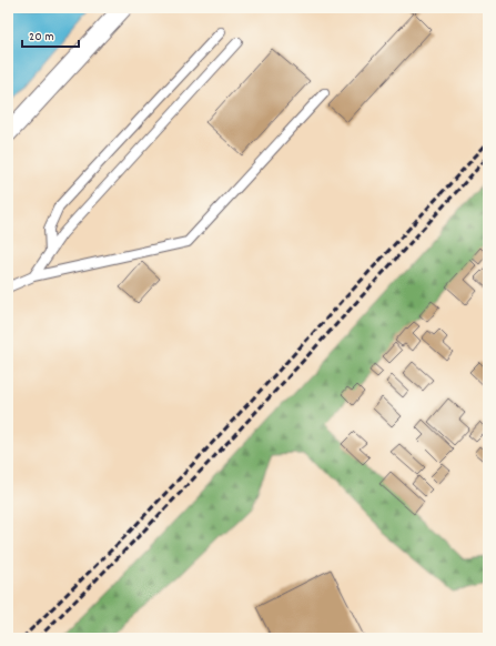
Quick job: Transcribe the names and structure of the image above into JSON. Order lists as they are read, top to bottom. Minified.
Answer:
{"scale_bar":"20 m"}
